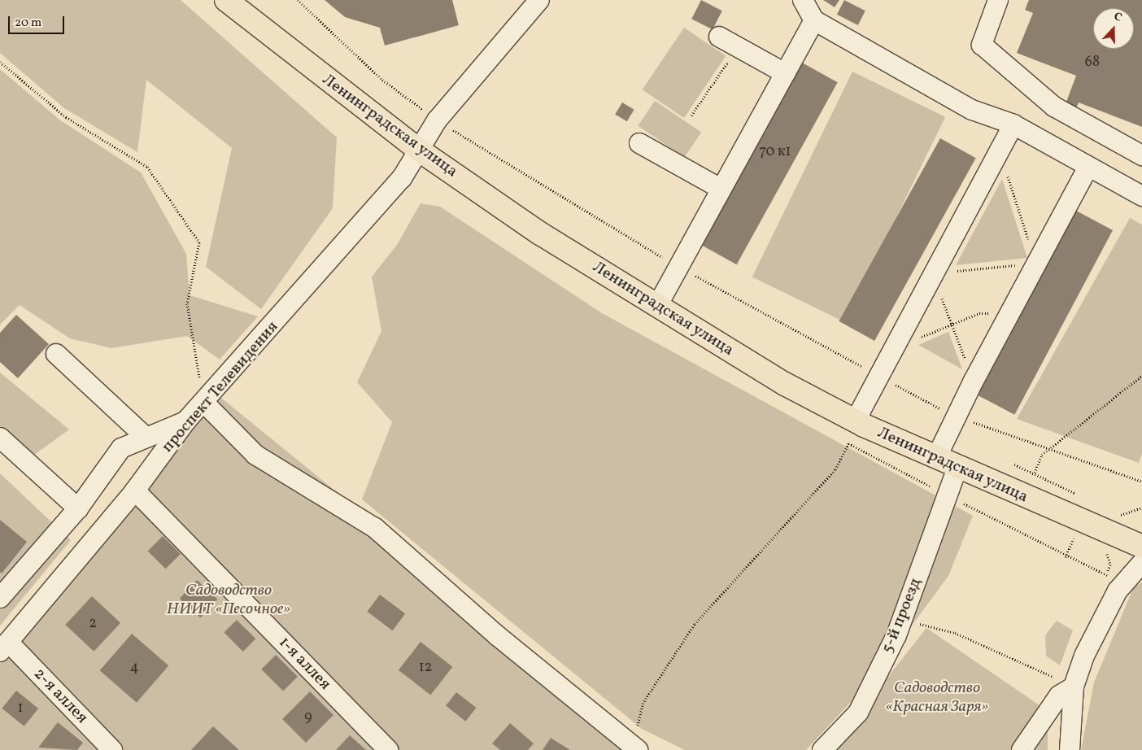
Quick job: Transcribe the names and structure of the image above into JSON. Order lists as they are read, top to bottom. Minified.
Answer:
{"streets":{"main road":["Ленинградская улица"],"street":["проспект Телевидения","5-й проезд","1-я аллея","2-я аллея"]},"crossings":[["Ленинградская улица","проспект Телевидения"],["Ленинградская улица","5-й проезд"],["проспект Телевидения","1-я аллея"],["проспект Телевидения","2-я аллея"]],"parks":["Садоводство НИИТ «Песочное»","Садоводство «Красная Заря»"],"house_numbers":["68","70 к1","2","4","12","1","9"],"scale_bar":"20 m","north":"top"}
